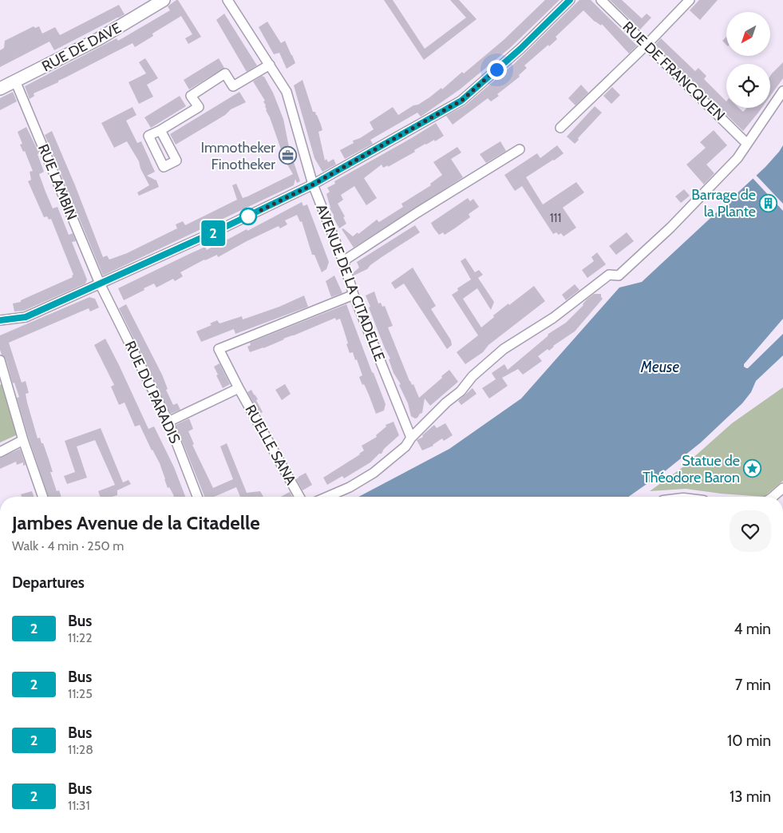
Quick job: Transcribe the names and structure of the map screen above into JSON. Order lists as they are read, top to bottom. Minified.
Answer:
{"streets":{"main road":["RUE DE DAVE"],"street":["RUE DE FRANCQUEN","RUE LAMBIN","AVENUE DE LA CITADELLE","RUE DU PARADIS","RUELLE SANA"]},"crossings":[["RUE DE DAVE","RUE LAMBIN"],["RUE LAMBIN","RUE DU PARADIS"],["AVENUE DE LA CITADELLE","RUELLE SANA"]],"water":["Meuse"],"places":{"office":["Immotheker Finotheker"],"building":["Barrage de la Plante"],"place":["Statue de Théodore Baron"]},"lines":["bus line 2"],"house_numbers":["111"],"north":"bottom left","page":{"on_map":"2","heading":[["Jambes Avenue de la Citadelle","Walk · 4 min · 250 m"],"Departures"],"list":[{"mark":"2","name":"Bus","note":"11:22","value":"4 min"},{"mark":"2","name":"Bus","note":"11:25","value":"7 min"},{"mark":"2","name":"Bus","note":"11:28","value":"10 min"},{"mark":"2","name":"Bus","note":"11:31","value":"13 min"}]}}
